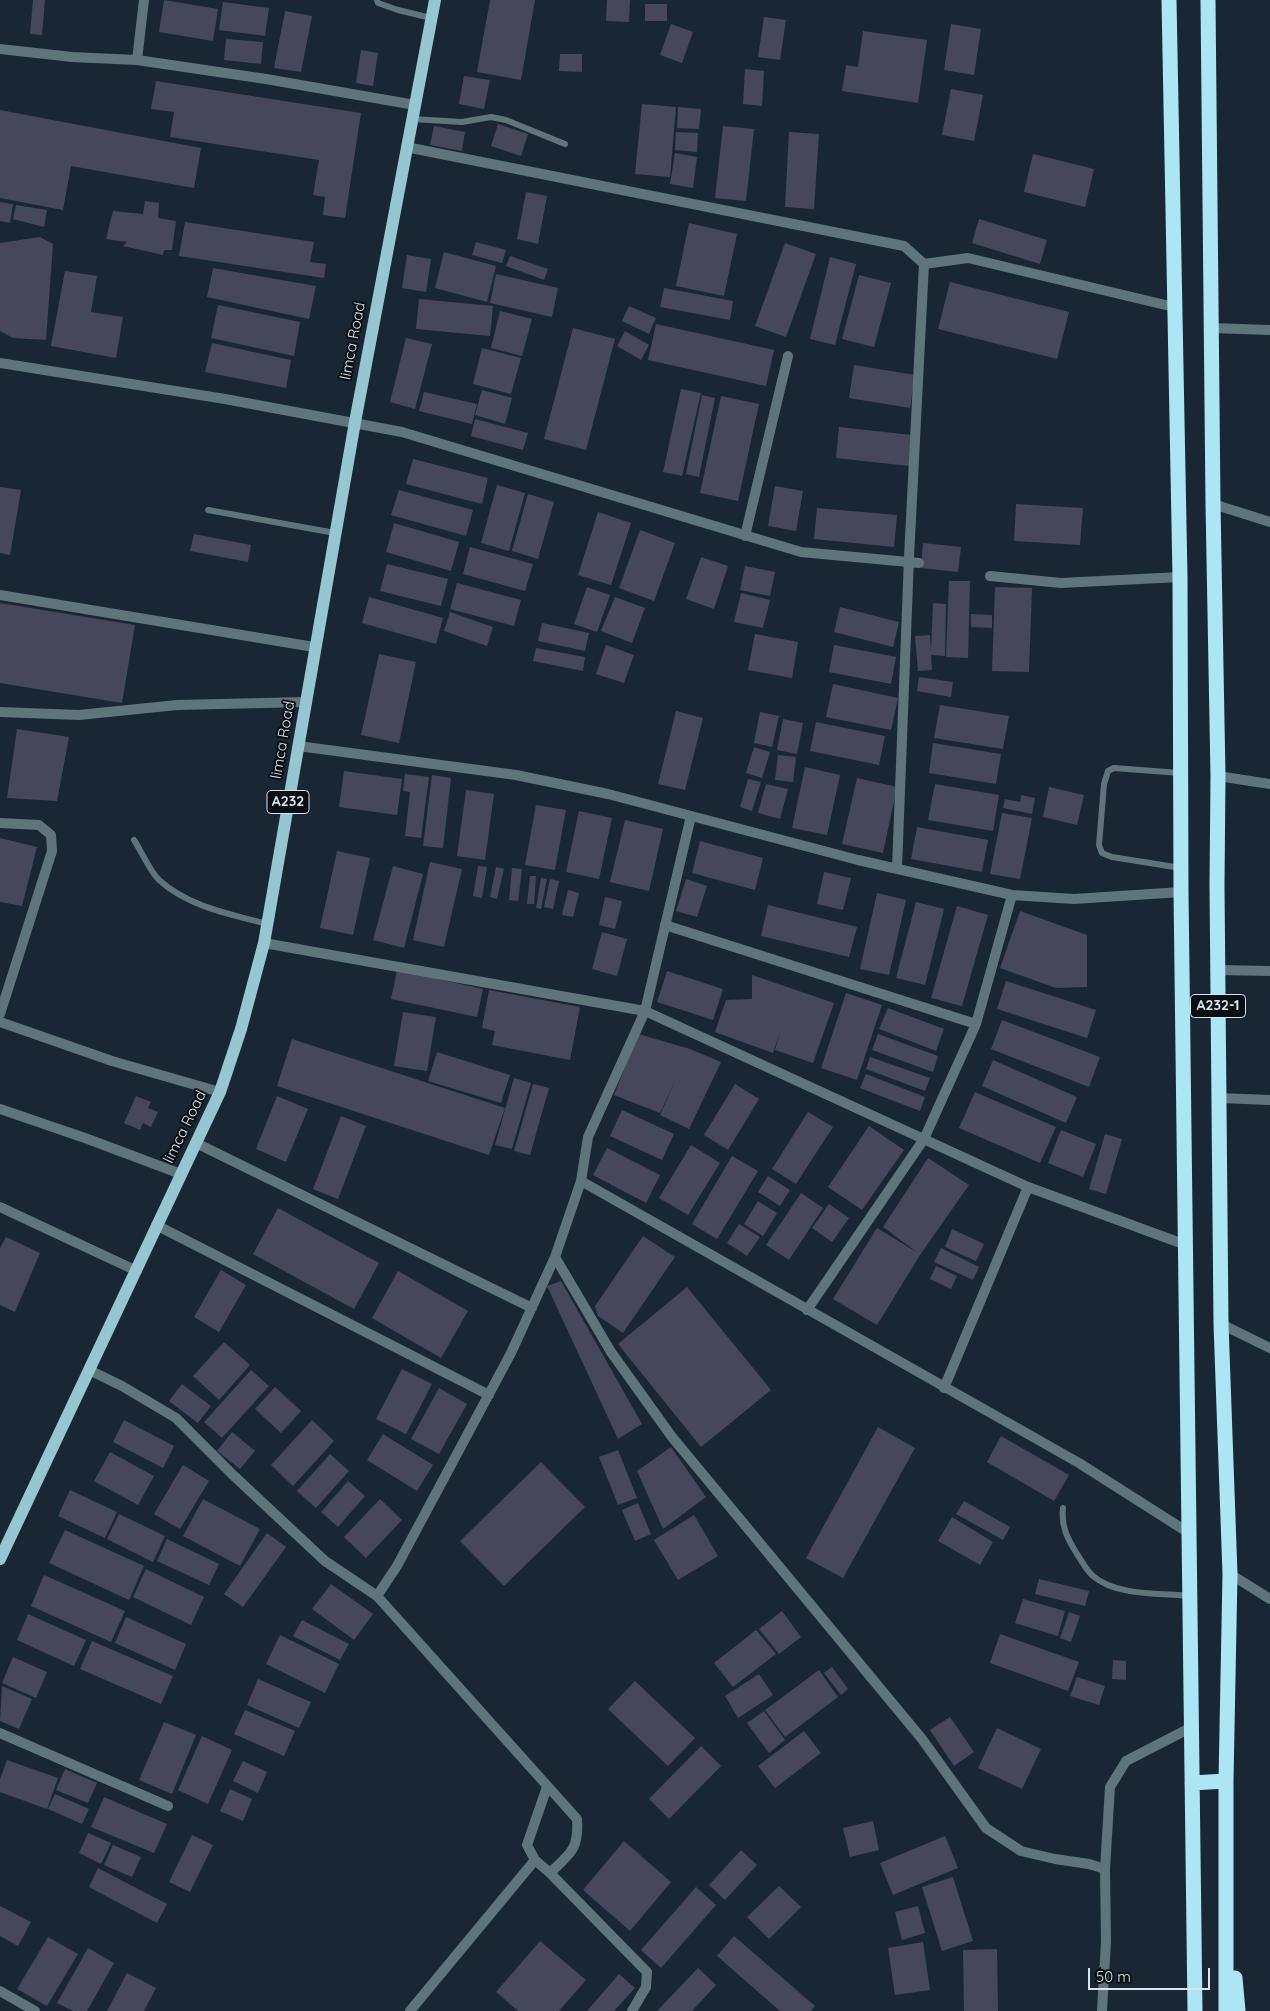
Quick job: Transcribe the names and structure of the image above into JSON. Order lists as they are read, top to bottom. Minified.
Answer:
{"streets":{"highway":["A232-1"],"main road":["limca Road","A232"]},"scale_bar":"50 m"}
